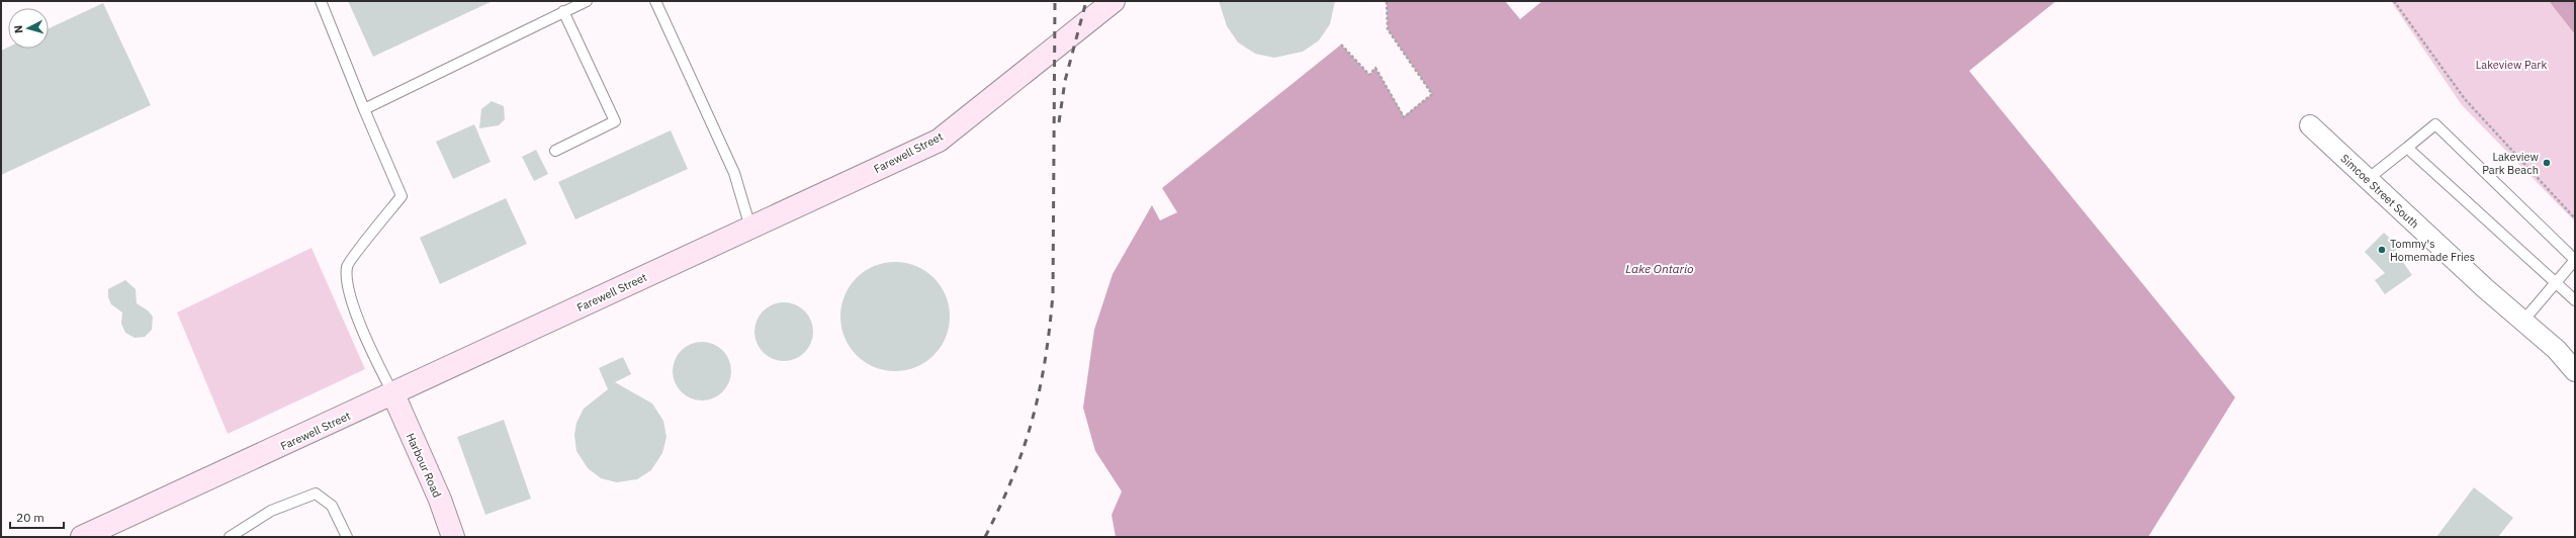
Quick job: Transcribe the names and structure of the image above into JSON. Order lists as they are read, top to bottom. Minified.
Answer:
{"streets":{"street":["Farewell Street","Simcoe Street South","Harbour Road"]},"crossings":[["Farewell Street","Harbour Road"]],"water":["Lake Ontario"],"parks":["Lakeview Park"],"places":["Lakeview Park Beach","Tommy's Homemade Fries"],"scale_bar":"20 m","north":"left"}
